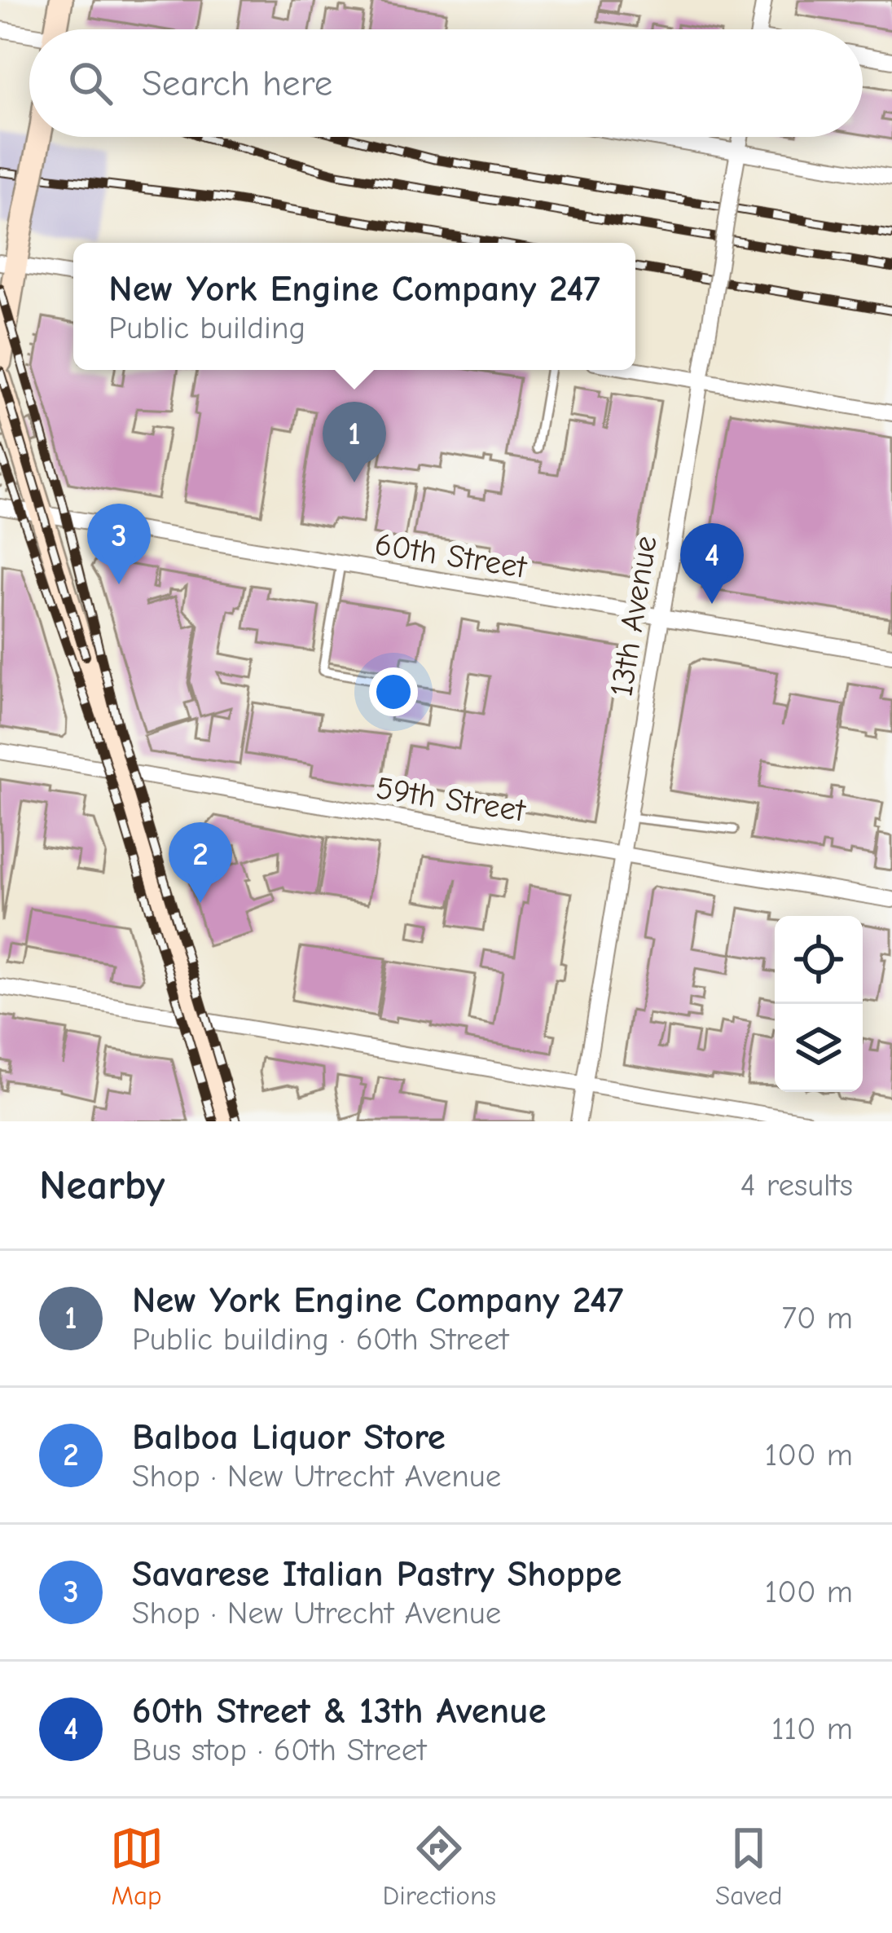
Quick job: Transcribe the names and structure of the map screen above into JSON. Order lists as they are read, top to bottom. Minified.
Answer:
{"streets":{"street":["60th Street","13th Avenue","59th Street"]},"crossings":[["60th Street","13th Avenue"],["13th Avenue","59th Street"]],"page":{"search":"Search here","popup":["New York Engine Company 247","Public building"],"pins":["1","3","4","2"],"heading":["Nearby","4 results"],"list":[{"mark":"1","name":"New York Engine Company 247","note":"Public building · 60th Street","value":"70 m"},{"mark":"2","name":"Balboa Liquor Store","note":"Shop · New Utrecht Avenue","value":"100 m"},{"mark":"3","name":"Savarese Italian Pastry Shoppe","note":"Shop · New Utrecht Avenue","value":"100 m"},{"mark":"4","name":"60th Street & 13th Avenue","note":"Bus stop · 60th Street","value":"110 m"}],"nav":["Map","Directions","Saved"]}}
